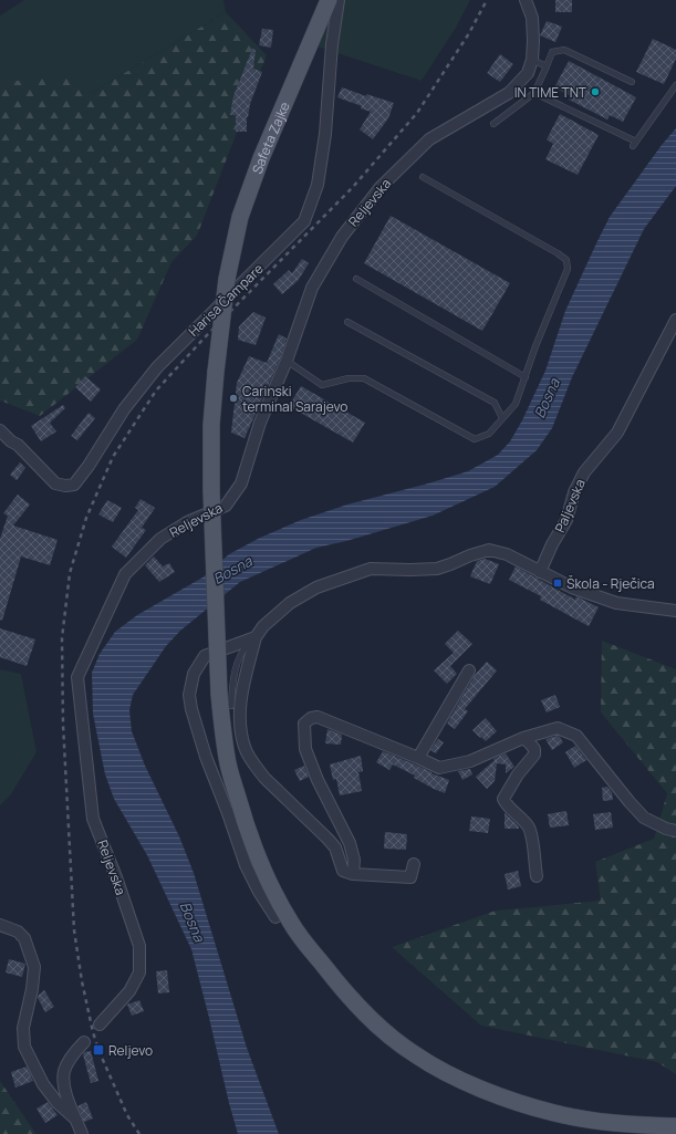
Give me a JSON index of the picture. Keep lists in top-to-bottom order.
{
  "streets": {
    "main road": ["Safeta Zajke"],
    "street": ["Reljevska", "Harisa Čampare", "Paljevska"]
  },
  "water": ["Bosna"],
  "places": {
    "other": ["IN TIME TNT", "Carinski terminal Sarajevo"],
    "transit": ["Škola - Rječica", "Reljevo"]
  }
}
